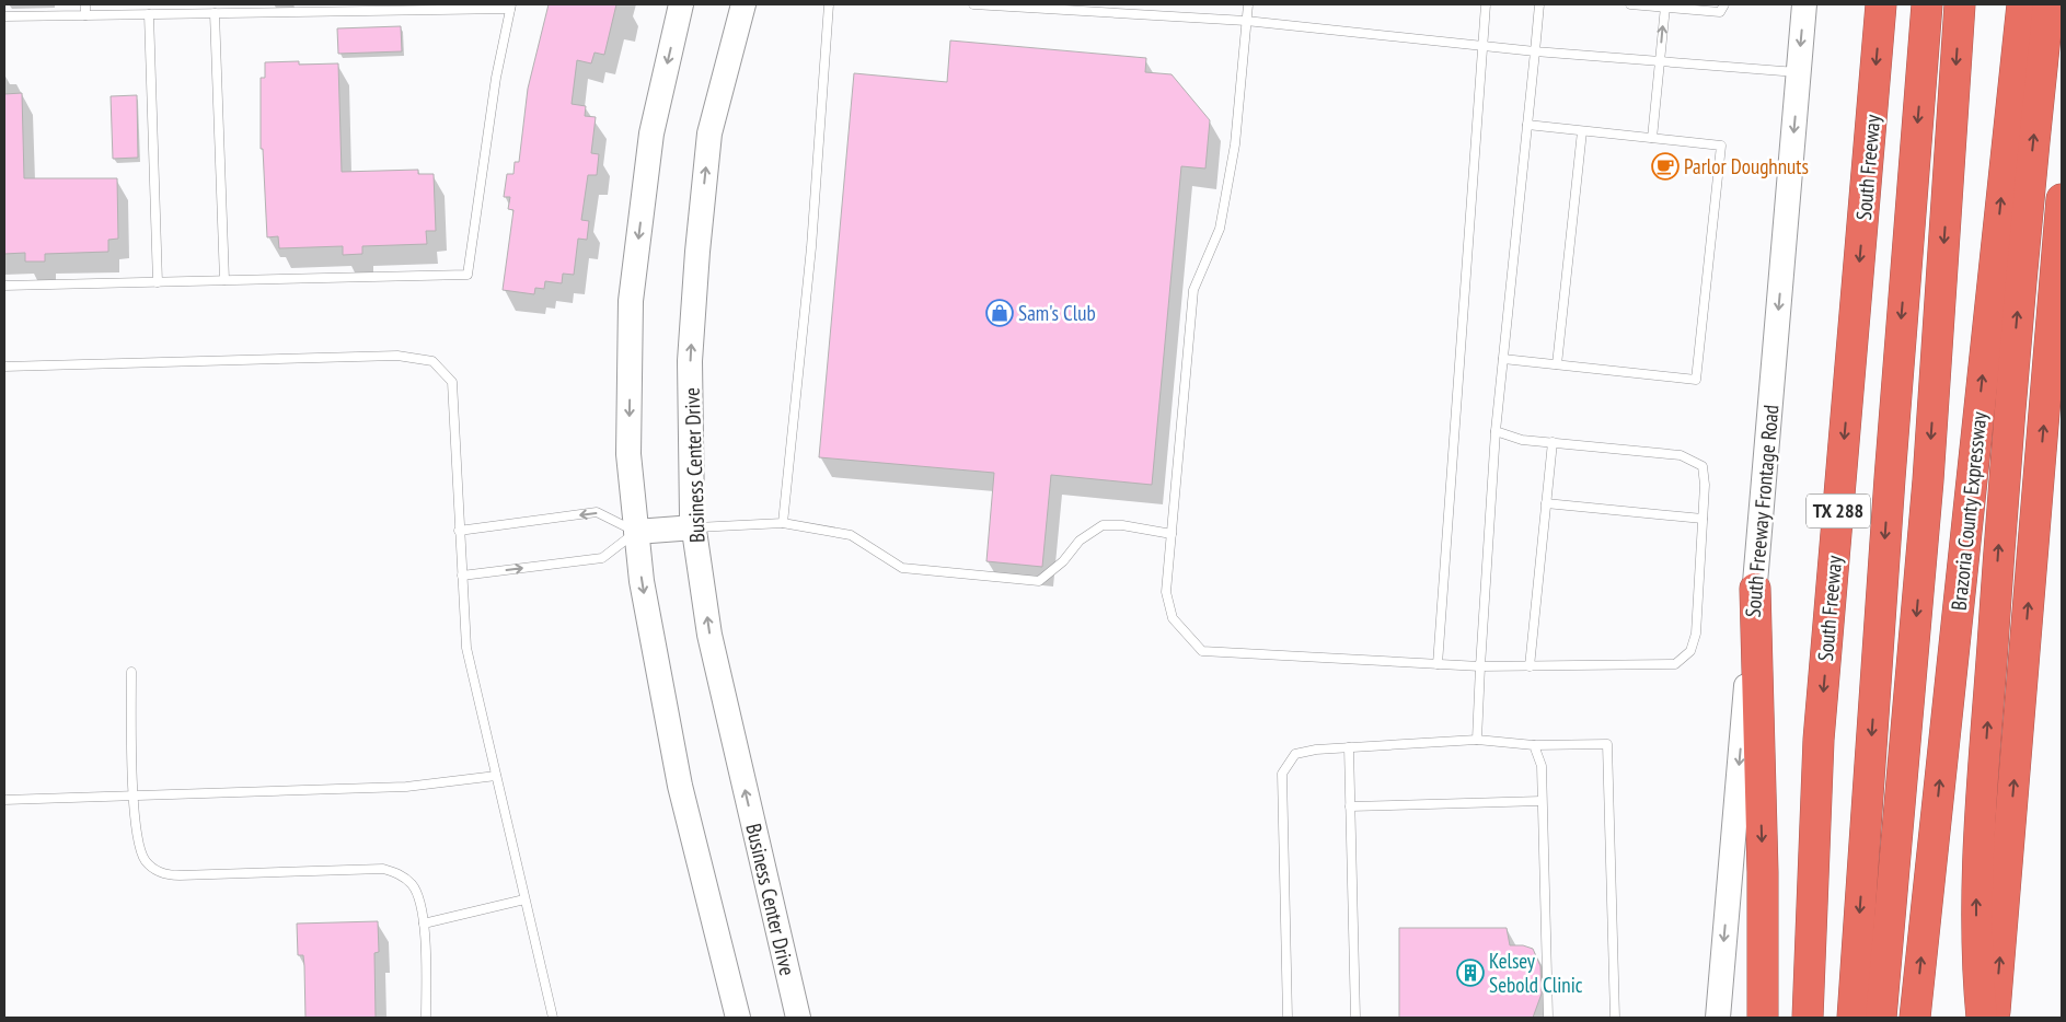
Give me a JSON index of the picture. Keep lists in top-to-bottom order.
{
  "streets": {
    "highway": ["South Freeway", "TX 288", "Brazoria County Expressway"],
    "street": ["Business Center Drive", "South Freeway Frontage Road"]
  },
  "one_way": ["South Freeway Frontage Road"],
  "places": {
    "cafe": ["Parlor Doughnuts"],
    "shop": ["Sam's Club"],
    "building": ["Kelsey Sebold Clinic"]
  }
}
